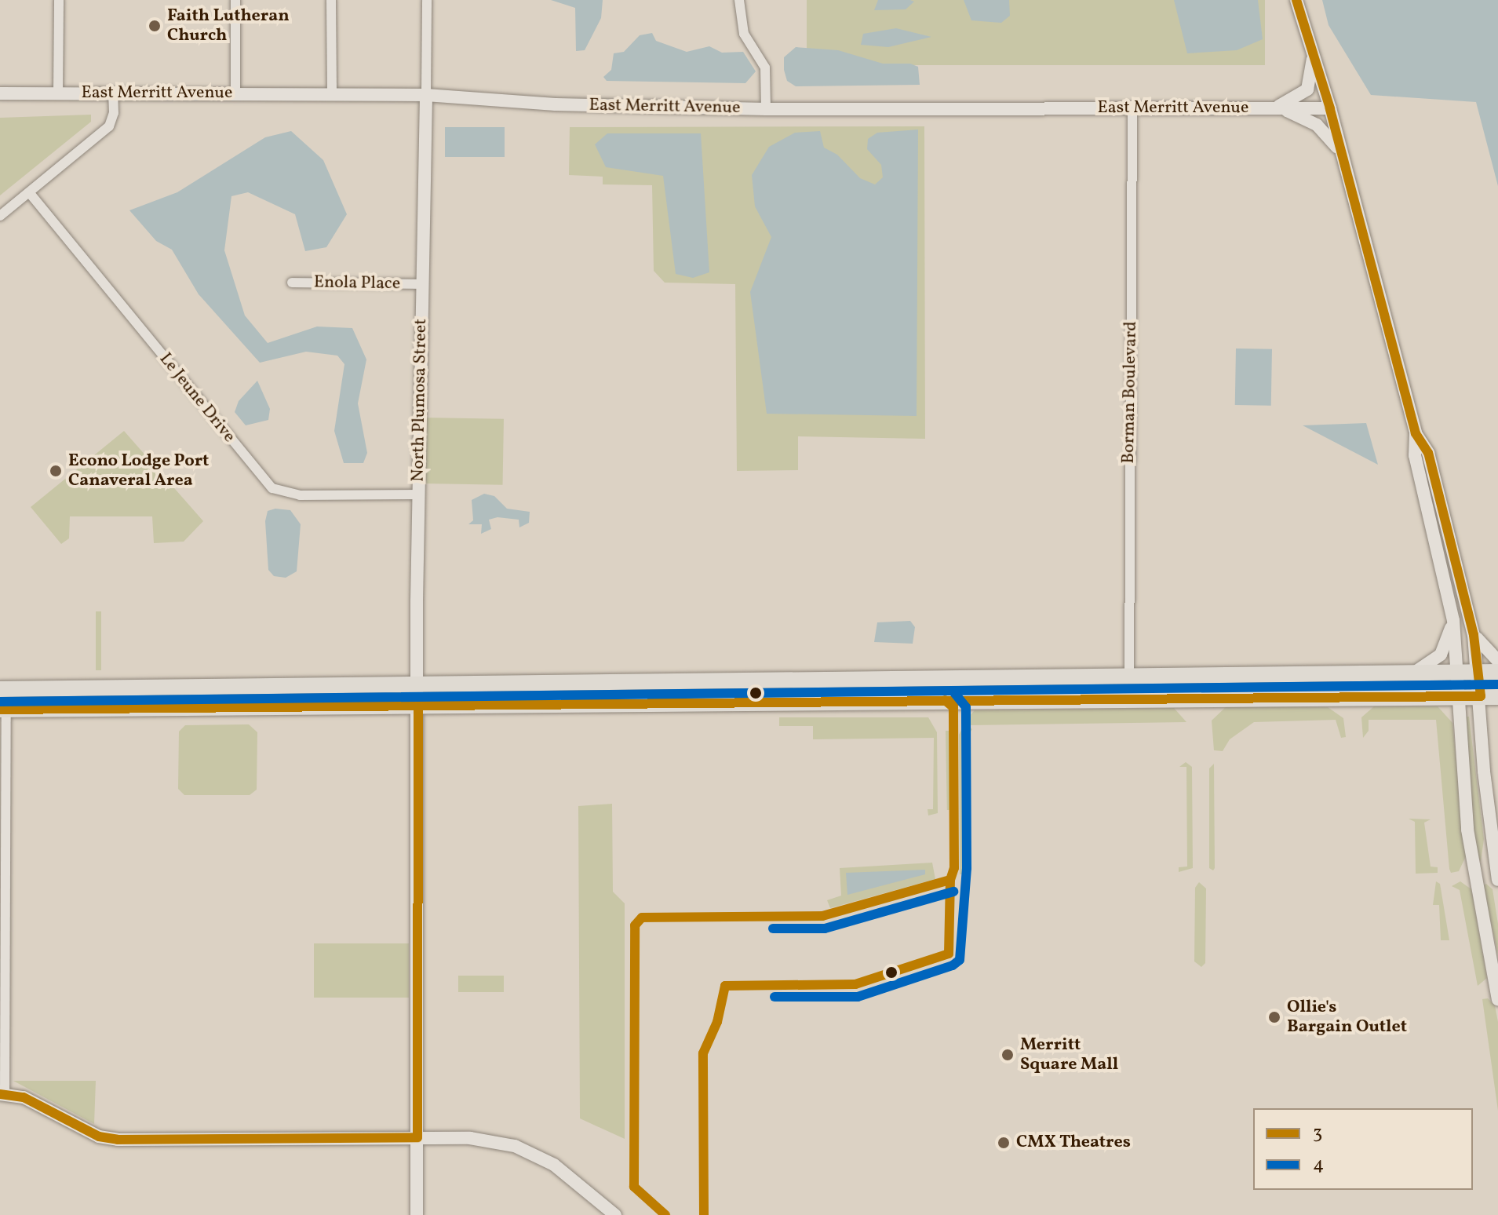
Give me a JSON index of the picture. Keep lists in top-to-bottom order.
{
  "streets": {
    "street": [
      "East Merritt Avenue",
      "Enola Place",
      "Borman Boulevard",
      "Le Jeune Drive",
      "North Plumosa Street"
    ]
  },
  "crossings": [
    ["East Merritt Avenue", "Borman Boulevard"],
    ["East Merritt Avenue", "North Plumosa Street"],
    ["Enola Place", "North Plumosa Street"],
    ["Le Jeune Drive", "North Plumosa Street"]
  ],
  "places": [
    "Faith Lutheran Church",
    "Econo Lodge Port Canaveral Area",
    "Ollie's Bargain Outlet",
    "Merritt Square Mall",
    "CMX Theatres"
  ],
  "lines": ["transit line 3", "transit line 4"],
  "legend": ["3", "4"]
}
